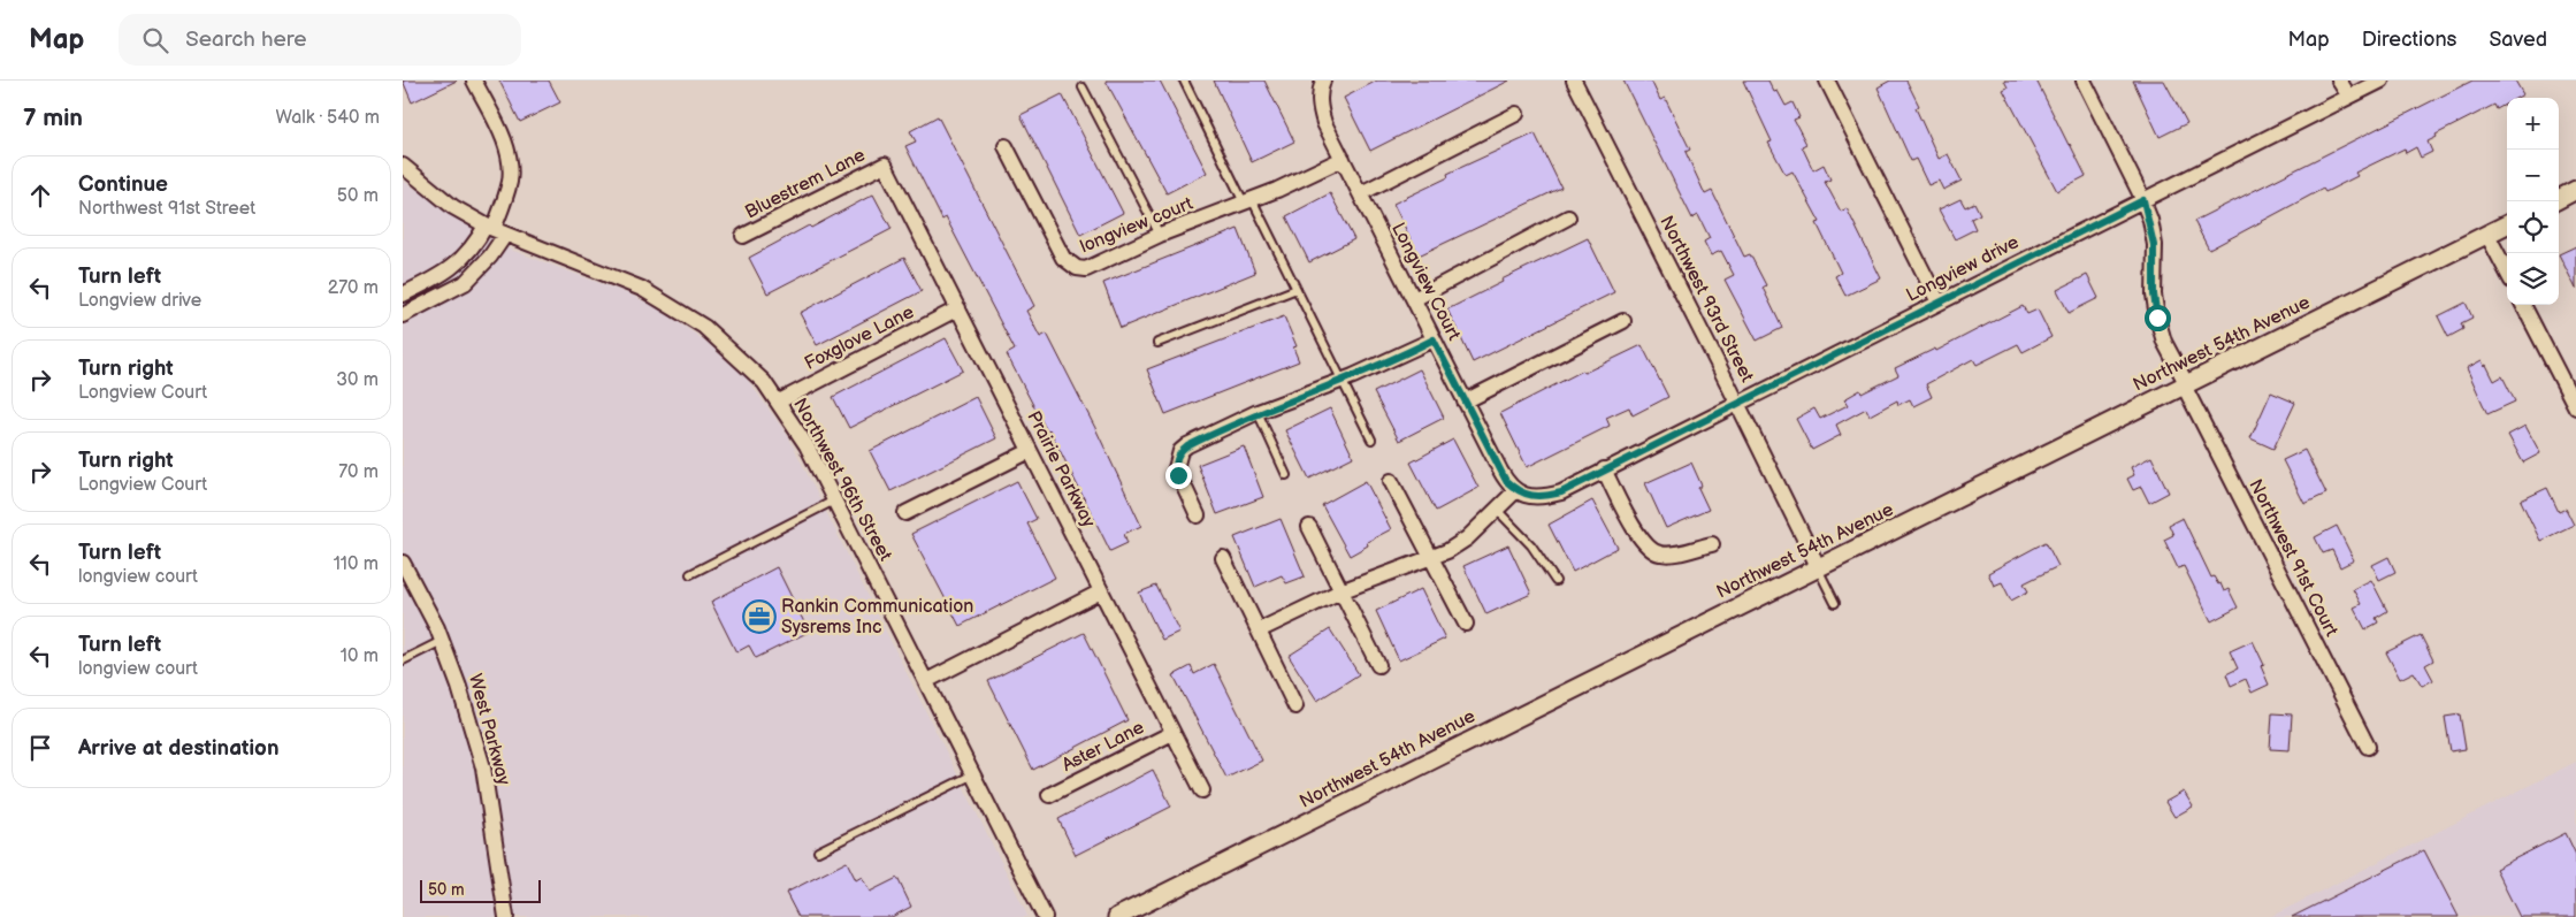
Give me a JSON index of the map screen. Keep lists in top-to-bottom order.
{
  "streets": {
    "street": [
      "Bluestrem Lane",
      "longview court",
      "Longview drive",
      "Longview Court",
      "Northwest 93rd Street",
      "Foxglove Lane",
      "Northwest 54th Avenue",
      "Prairie Parkway",
      "Northwest 96th Street",
      "Northwest 91st Court",
      "West Parkway",
      "Aster Lane"
    ]
  },
  "crossings": [
    ["Bluestrem Lane", "Prairie Parkway"],
    ["longview court", "Longview Court"],
    ["Longview drive", "Longview Court"],
    ["Longview drive", "Northwest 93rd Street"],
    ["Longview drive", "Northwest 91st Court"],
    ["Northwest 93rd Street", "Northwest 54th Avenue"],
    ["Foxglove Lane", "Prairie Parkway"],
    ["Foxglove Lane", "Northwest 96th Street"],
    ["Northwest 54th Avenue", "Northwest 91st Court"],
    ["Prairie Parkway", "Aster Lane"]
  ],
  "places": {
    "office": ["Rankin Communication Sysrems Inc"]
  },
  "scale_bar": "50 m",
  "page": {
    "header": "Map",
    "search": "Search here",
    "nav": ["Map", "Directions", "Saved"],
    "heading": ["7 min", "Walk · 540 m"],
    "map_buttons": ["+", "−"],
    "list": [
      ["Continue", "Northwest 91st Street", "50 m"],
      ["Turn left", "Longview drive", "270 m"],
      ["Turn right", "Longview Court", "30 m"],
      ["Turn right", "Longview Court", "70 m"],
      ["Turn left", "longview court", "110 m"],
      ["Turn left", "longview court", "10 m"],
      "Arrive at destination"
    ],
    "scale": "50 m"
  }
}
